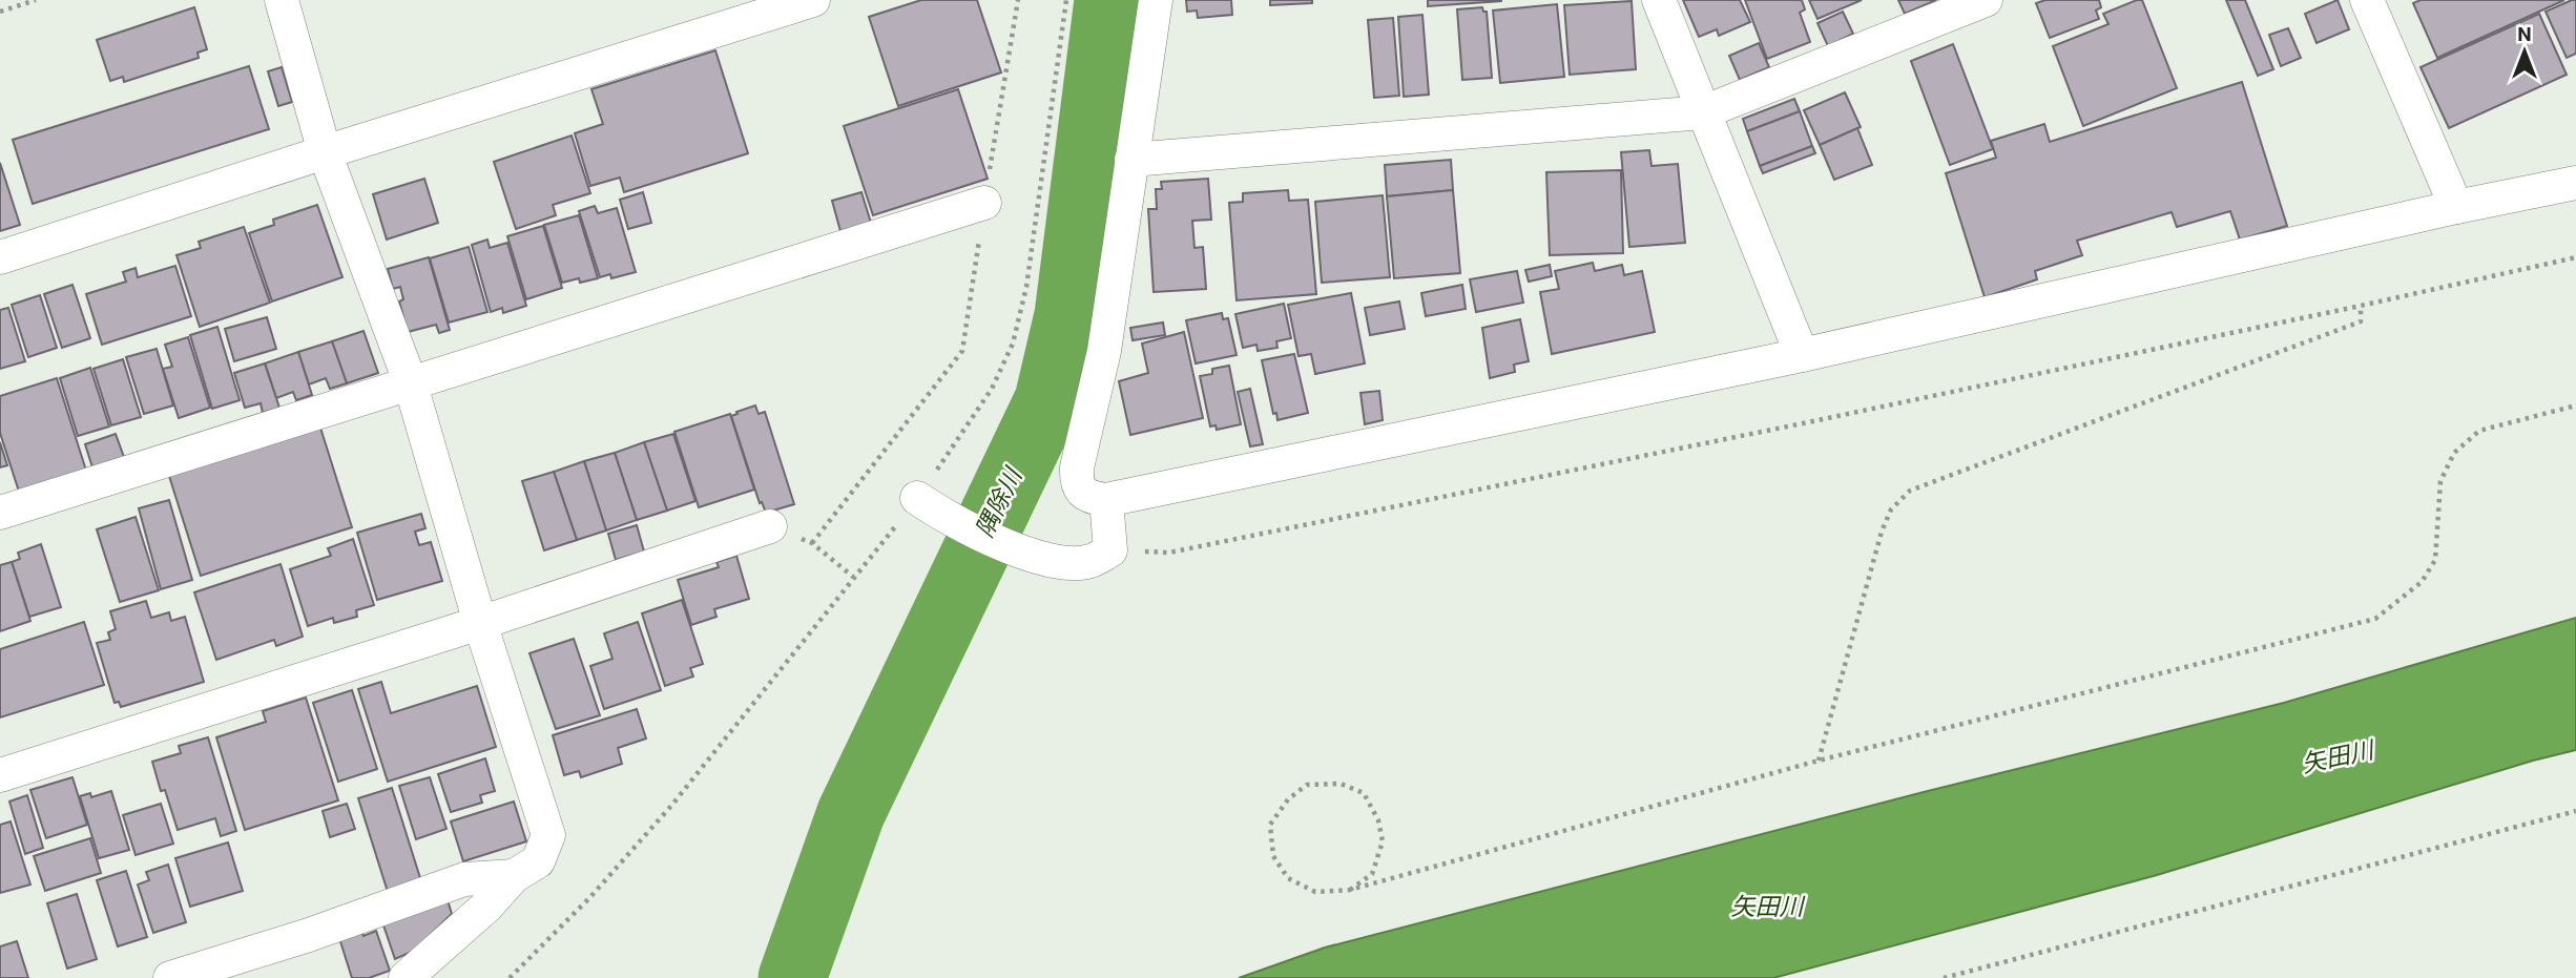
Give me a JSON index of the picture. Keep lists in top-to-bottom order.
{
  "water": ["隅除川", "矢田川"],
  "north": "top"
}
